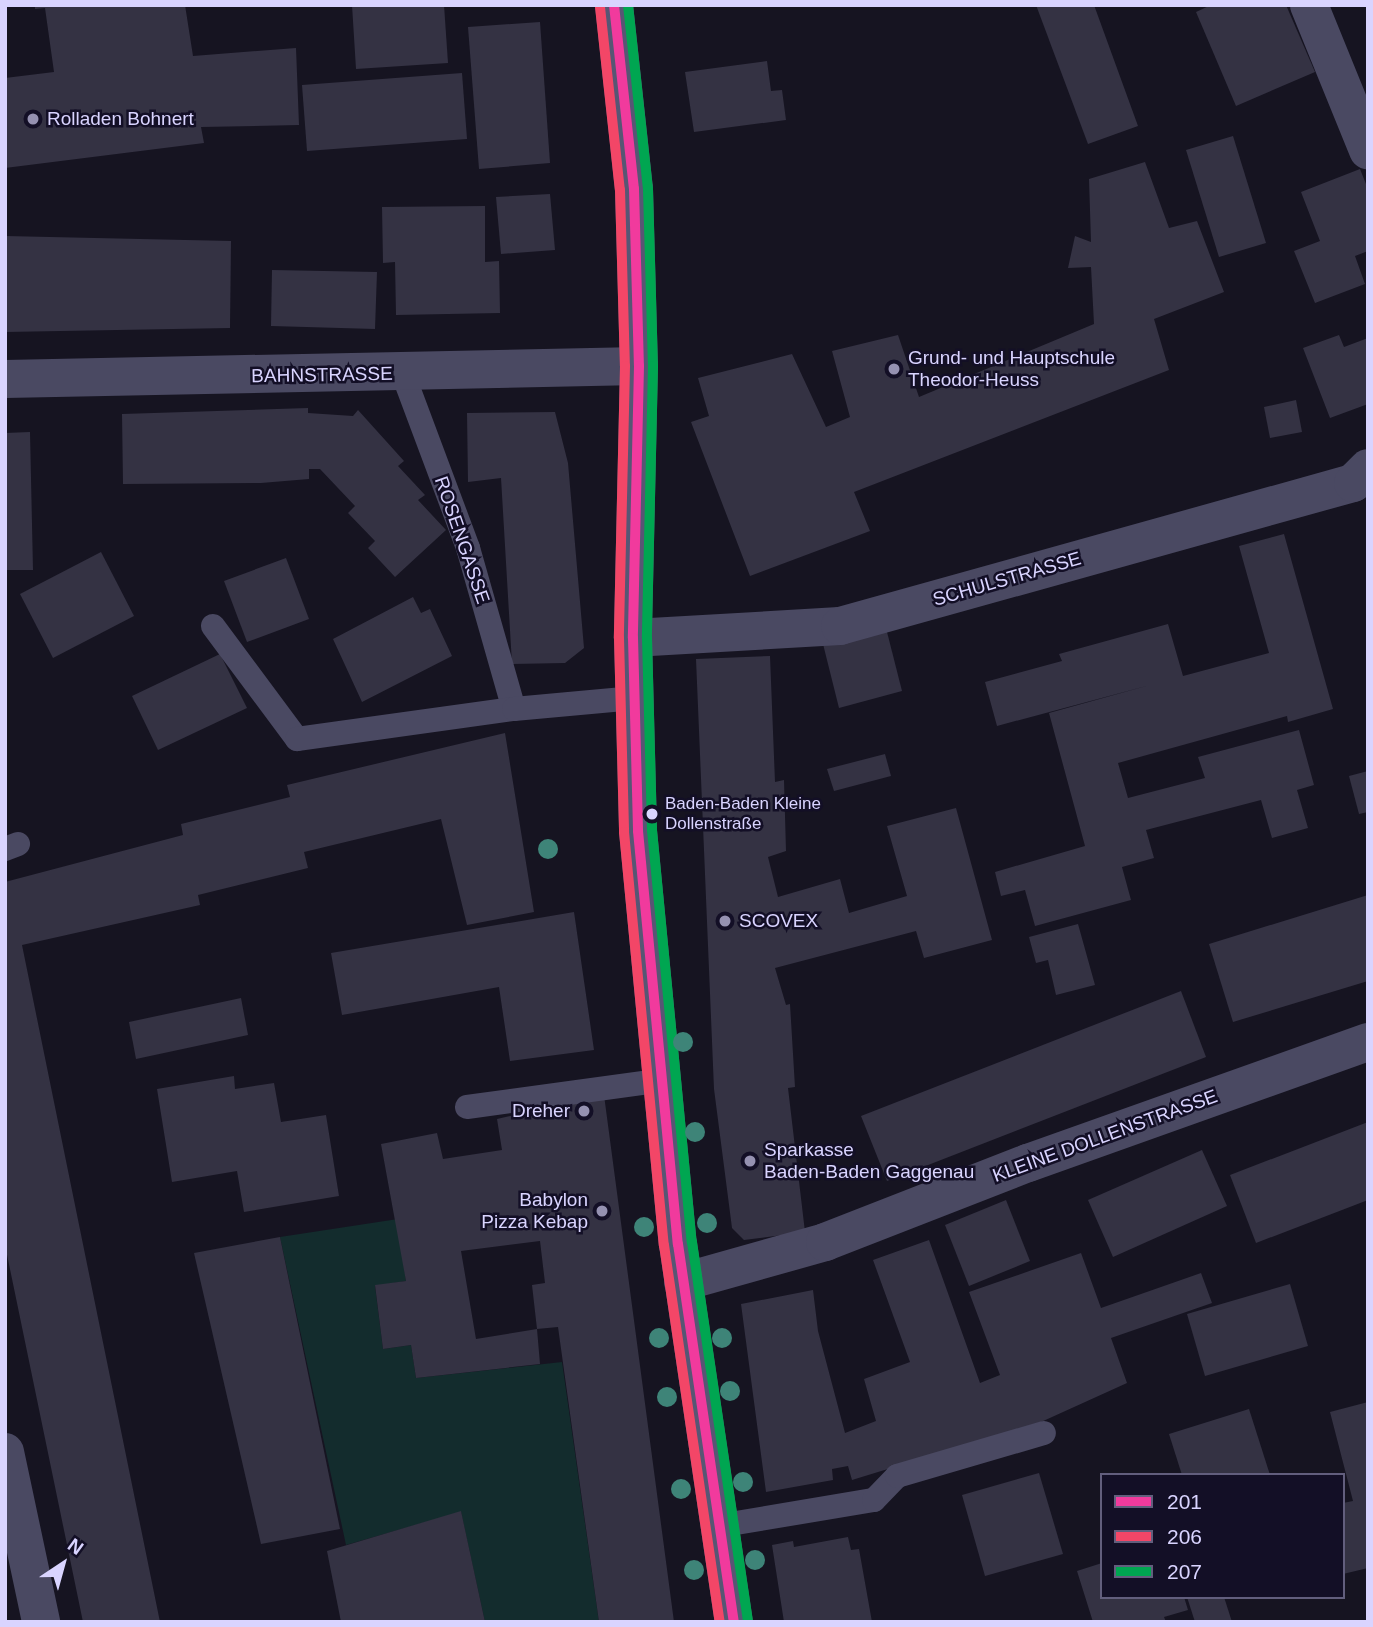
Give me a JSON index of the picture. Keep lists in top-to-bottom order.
{
  "streets": {
    "street": ["BAHNSTRASSE", "SCHULSTRASSE", "KLEINE DOLLENSTRASSE"],
    "lane": ["ROSENGASSE"]
  },
  "crossings": [
    ["BAHNSTRASSE", "ROSENGASSE"]
  ],
  "places": [
    "Rolladen Bohnert",
    "Grund- und Hauptschule Theodor-Heuss",
    "Baden-Baden Kleine Dollenstraße",
    "SCOVEX",
    "Dreher",
    "Sparkasse Baden-Baden Gaggenau",
    "Babylon Pizza Kebap"
  ],
  "lines": ["transit line 201", "transit line 207", "transit line 206"],
  "legend": ["201", "206", "207"],
  "north": "top right"
}
